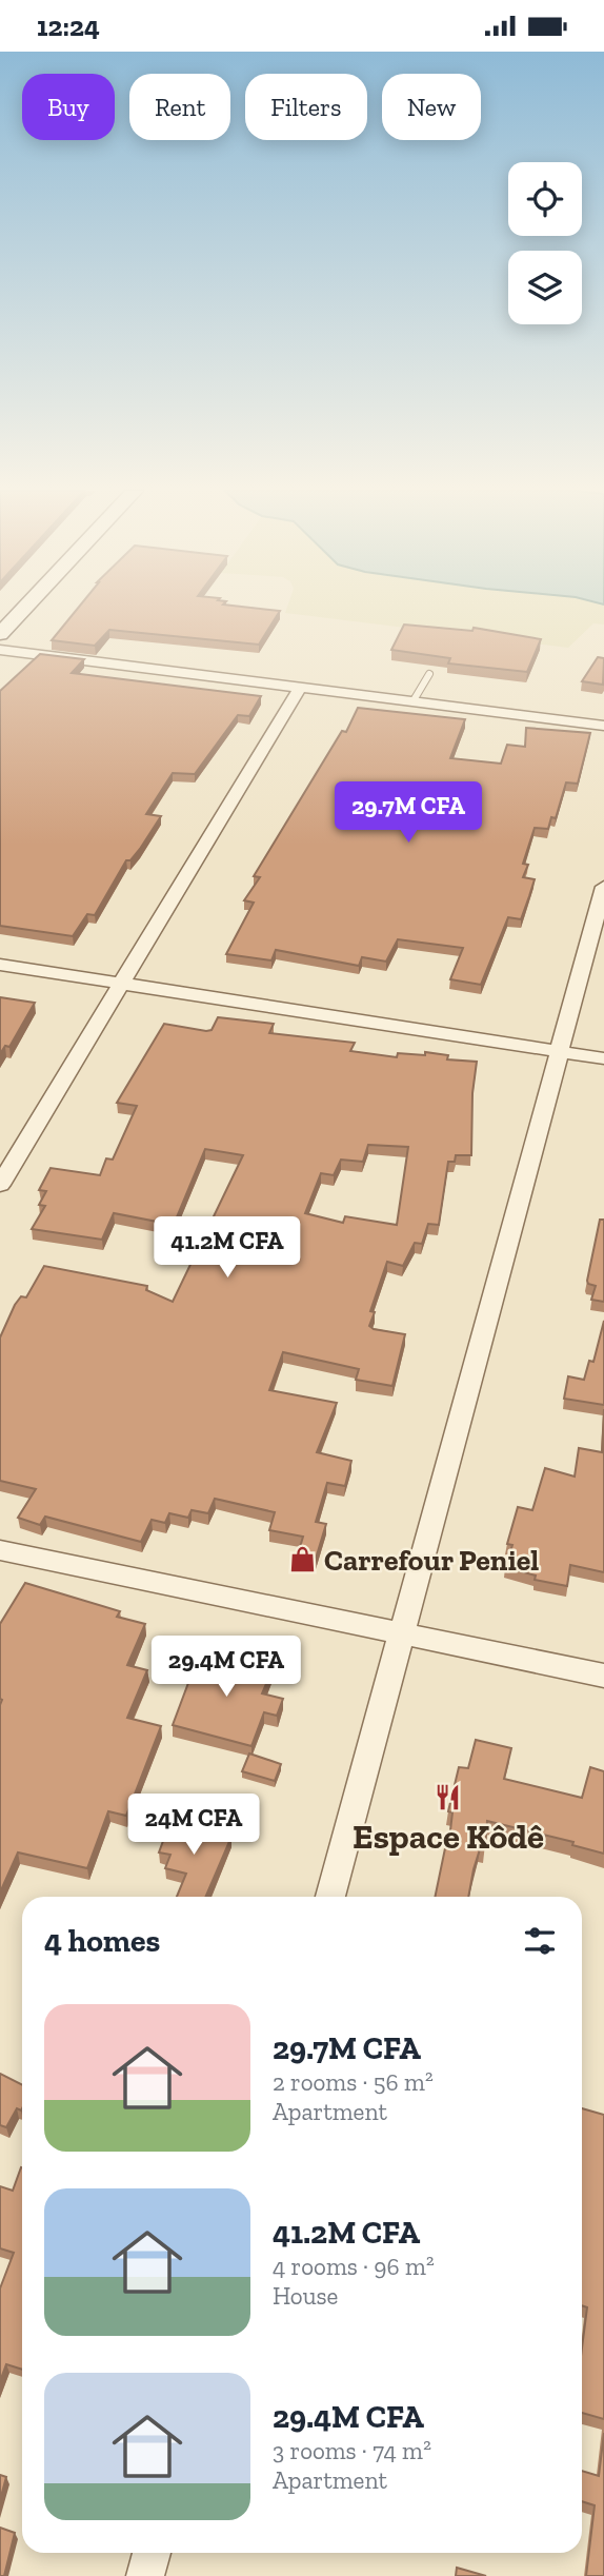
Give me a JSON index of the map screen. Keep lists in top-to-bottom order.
{
  "places": {
    "shop": ["Carrefour Peniel"],
    "restaurant": ["Espace Kôdê"]
  },
  "page": {
    "status": "12:24",
    "chip": [
      "Buy",
      "Rent",
      "Filters",
      "New"
    ],
    "price": [
      "29.7M CFA",
      "41.2M CFA",
      "29.4M CFA",
      "24M CFA"
    ],
    "heading": "4 homes",
    "list": [
      {
        "name": "29.7M CFA",
        "note": "2 rooms · 56 m² · Apartment"
      },
      {
        "name": "41.2M CFA",
        "note": "4 rooms · 96 m² · House"
      },
      {
        "name": "29.4M CFA",
        "note": "3 rooms · 74 m² · Apartment"
      }
    ]
  }
}
